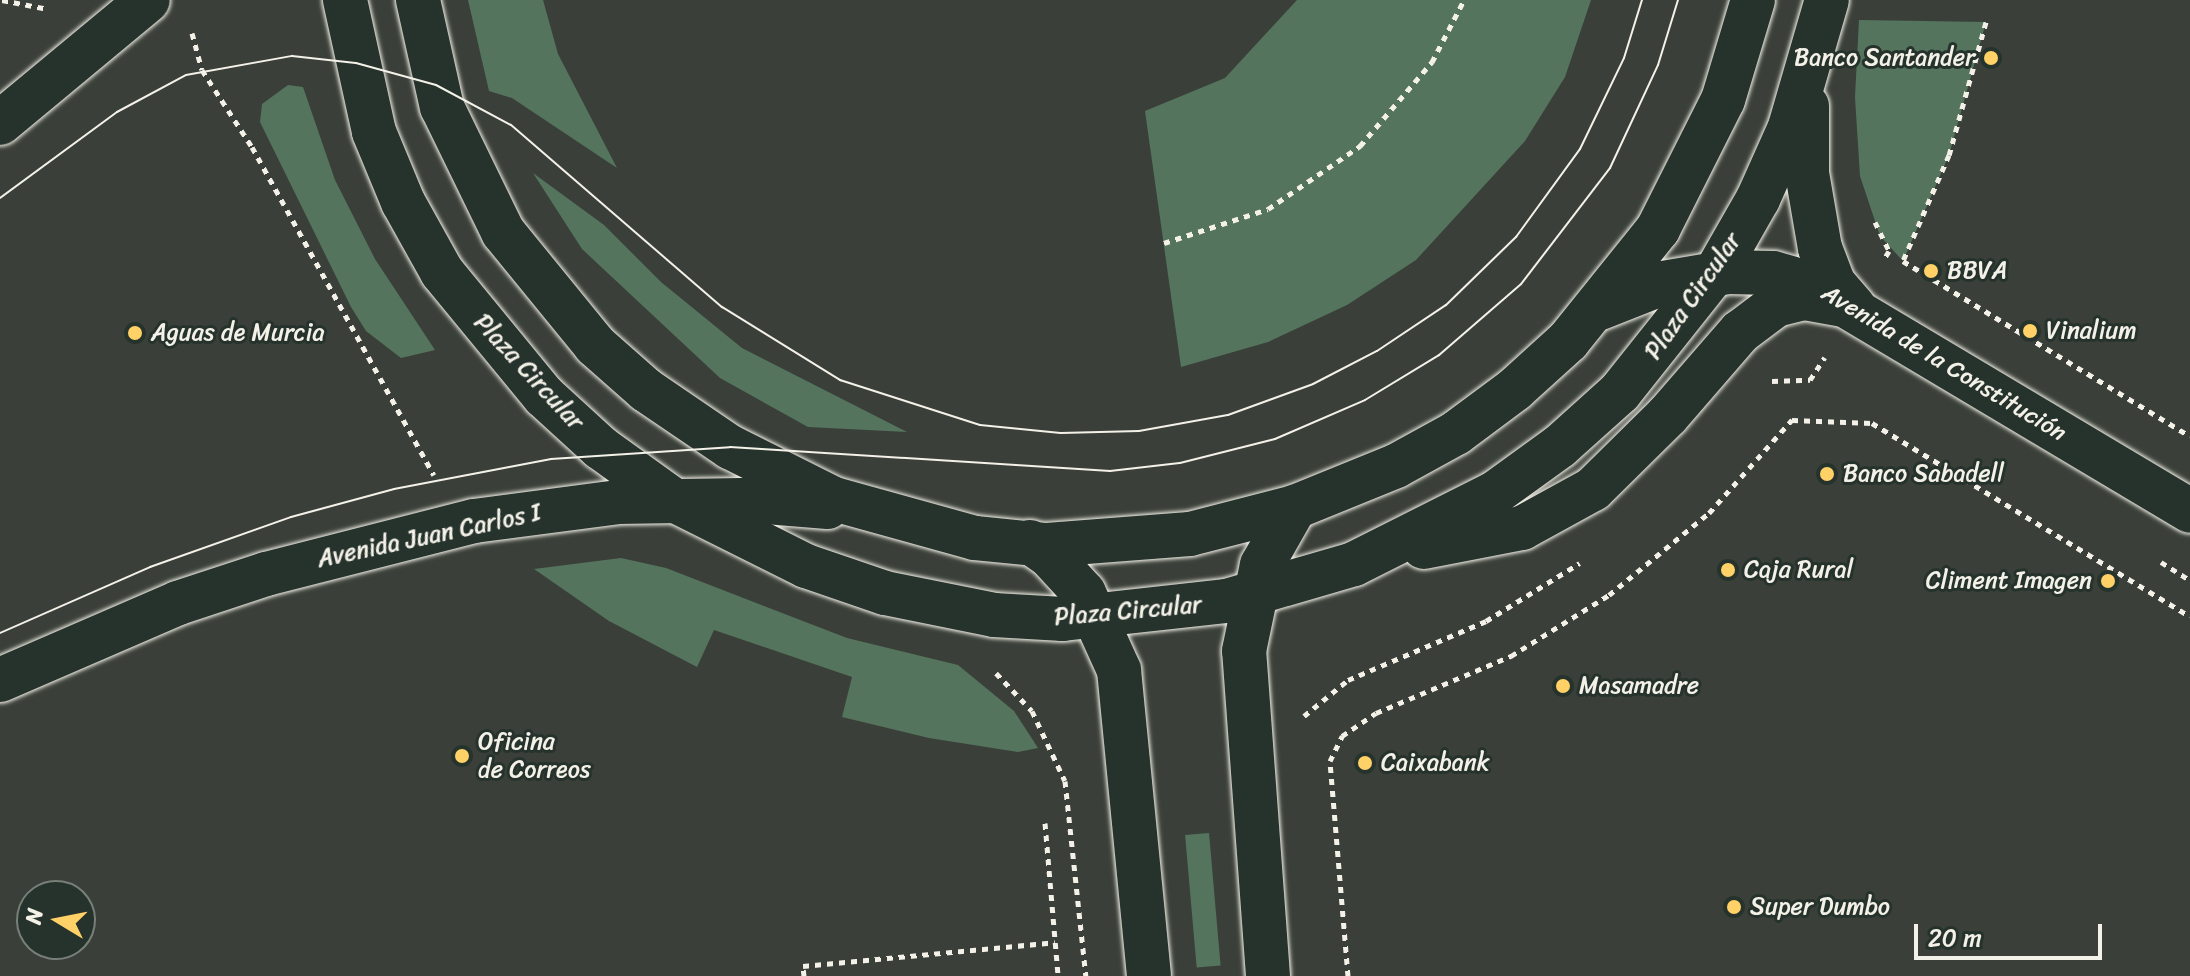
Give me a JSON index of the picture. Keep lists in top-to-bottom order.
{
  "streets": {
    "main road": ["Plaza Circular", "Avenida de la Constitución", "Avenida Juan Carlos I"]
  },
  "crossings": [
    ["Plaza Circular", "Avenida de la Constitución"],
    ["Plaza Circular", "Avenida Juan Carlos I"]
  ],
  "places": [
    "Banco Santander",
    "BBVA",
    "Vinalium",
    "Aguas de Murcia",
    "Banco Sabadell",
    "Caja Rural",
    "Climent Imagen",
    "Masamadre",
    "Oficina de Correos",
    "Caixabank",
    "Super Dumbo"
  ],
  "scale_bar": "20 m",
  "north": "left"
}
